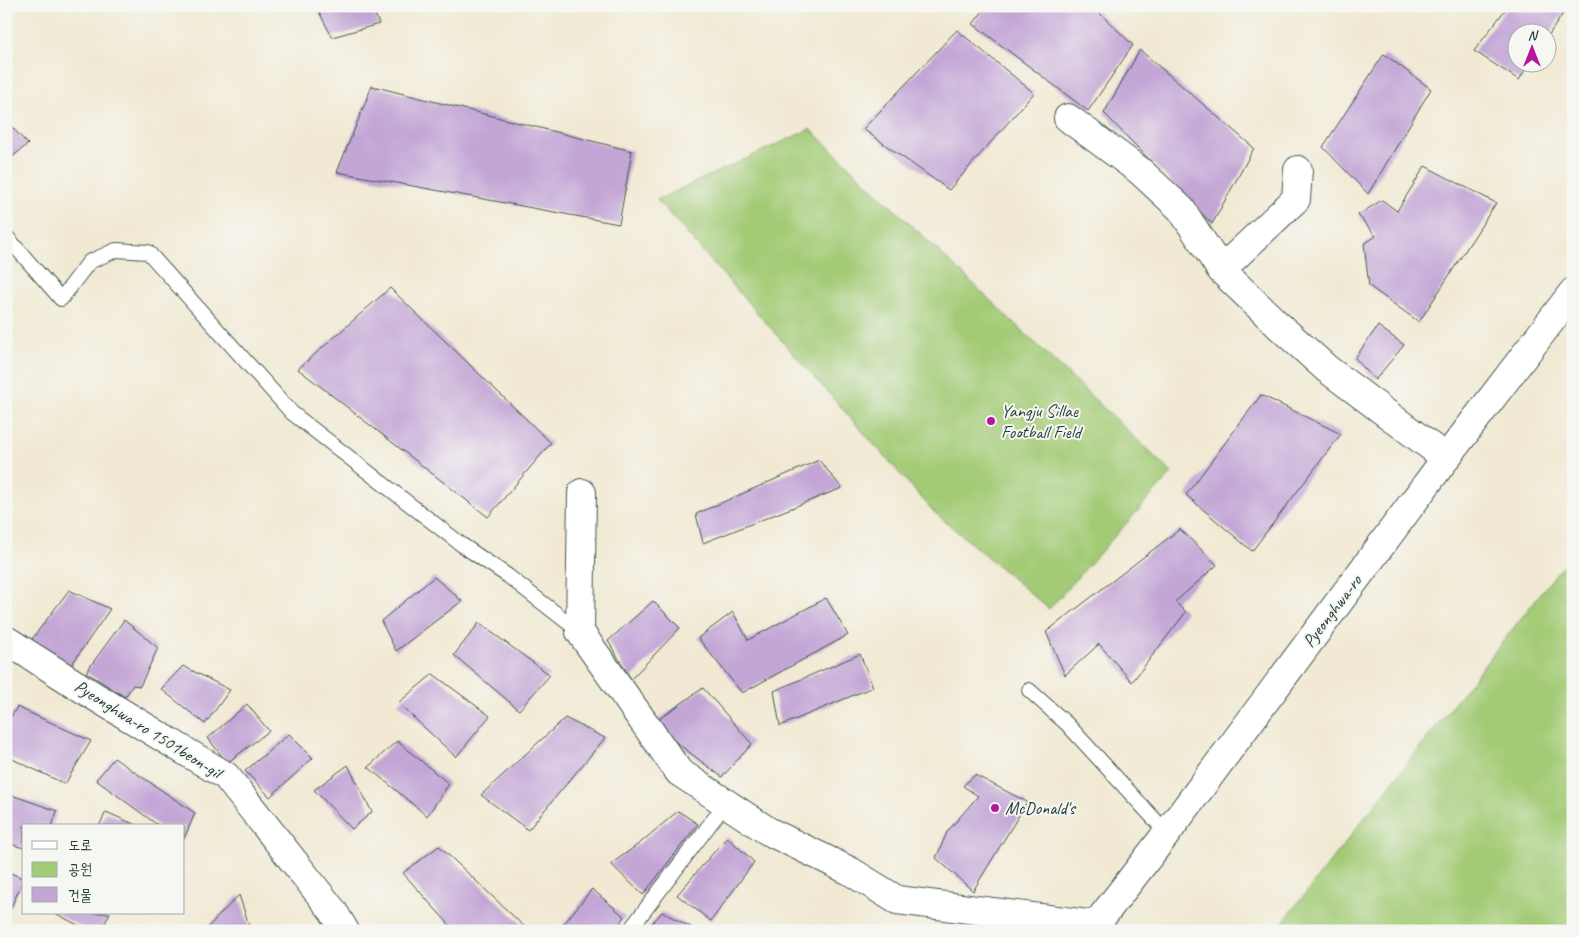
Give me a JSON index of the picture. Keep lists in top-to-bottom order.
{
  "streets": {
    "street": ["Pyeonghwa-ro", "Pyeonghwa-ro 1501beon-gil"]
  },
  "places": ["Yangju Sillae Football Field", "McDonald's"],
  "legend": ["도로", "공원", "건물"],
  "north": "top"
}
